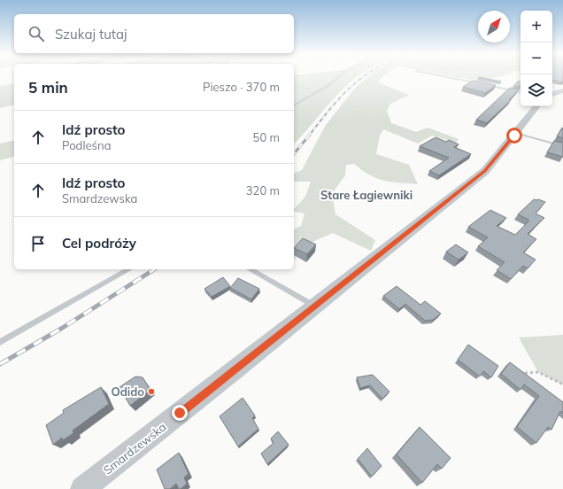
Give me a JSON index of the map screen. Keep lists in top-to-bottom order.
{
  "streets": {
    "street": ["Smardzewska"]
  },
  "districts": ["Stare Łagiewniki"],
  "places": ["Odido"],
  "north": "top right",
  "page": {
    "map_buttons": ["+", "−"],
    "search": "Szukaj tutaj",
    "heading": ["5 min", "Pieszo · 370 m"],
    "list": [
      ["Idź prosto", "Podleśna", "50 m"],
      ["Idź prosto", "Smardzewska", "320 m"],
      "Cel podróży"
    ]
  }
}
